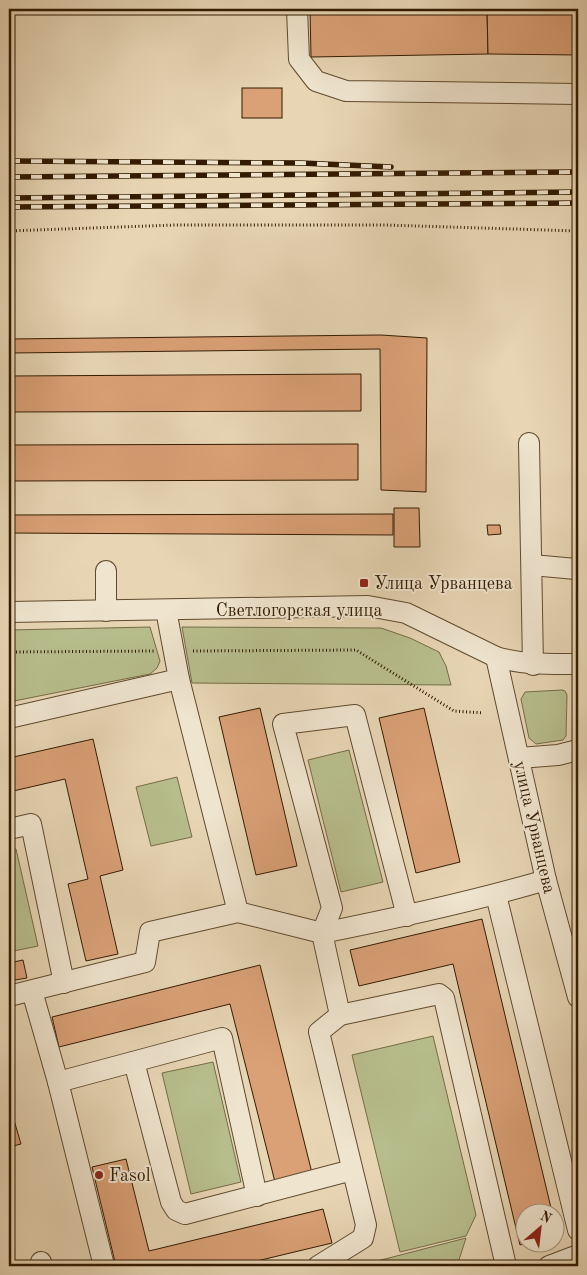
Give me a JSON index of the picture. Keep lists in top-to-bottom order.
{
  "streets": {
    "street": ["Светлогорская улица", "улица Урванцева"]
  },
  "crossings": [
    ["Светлогорская улица", "улица Урванцева"]
  ],
  "places": {
    "transit": ["Улица Урванцева"],
    "other": ["Fasol"]
  },
  "north": "top right"
}
